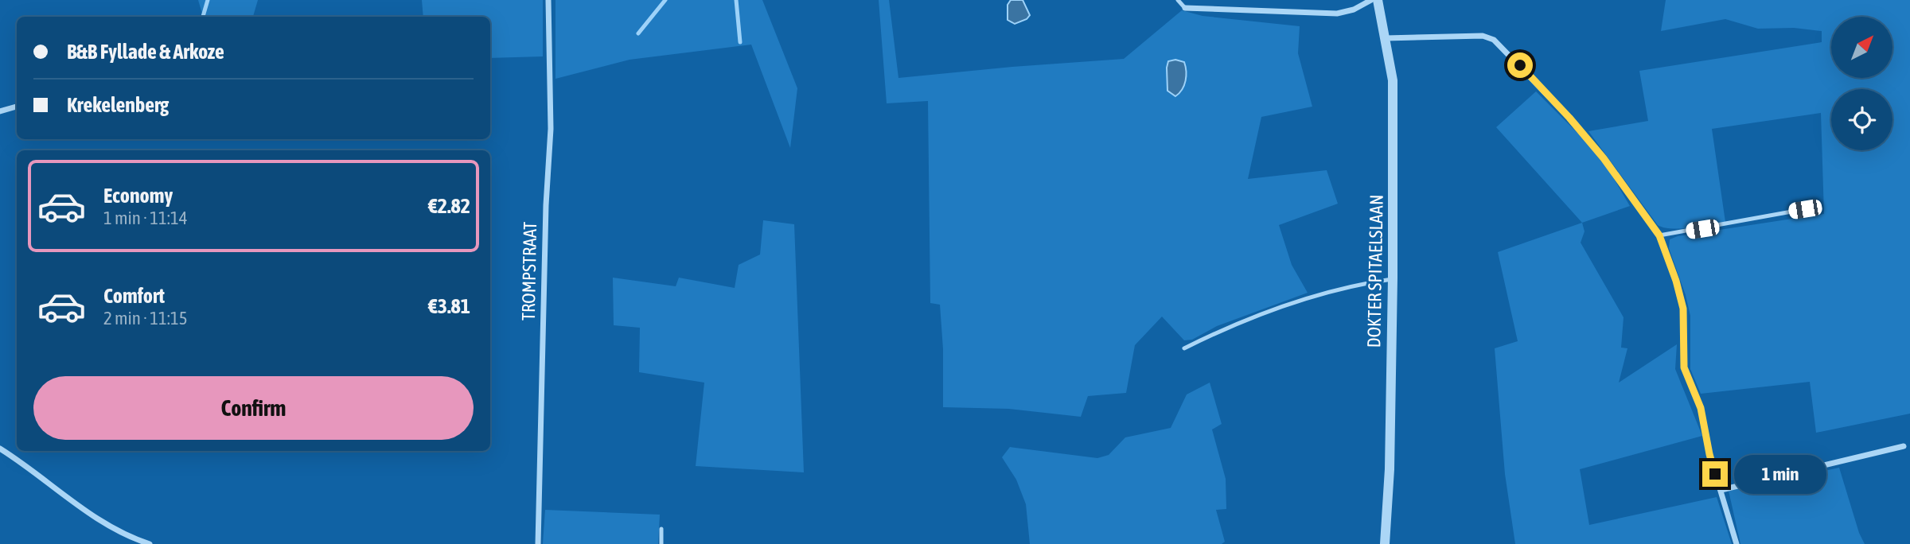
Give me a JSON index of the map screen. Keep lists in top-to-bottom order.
{
  "streets": {
    "street": ["TROMPSTRAAT", "DOKTER SPITAELSLAAN"]
  },
  "north": "top right",
  "page": {
    "banner": ["B&B Fyllade & Arkoze", "Krekelenberg"],
    "list": [
      {
        "name": "Economy",
        "note": "1 min · 11:14",
        "value": "€2.82"
      },
      {
        "name": "Comfort",
        "note": "2 min · 11:15",
        "value": "€3.81"
      }
    ],
    "buttons": "Confirm",
    "bubble": "1 min"
  }
}
